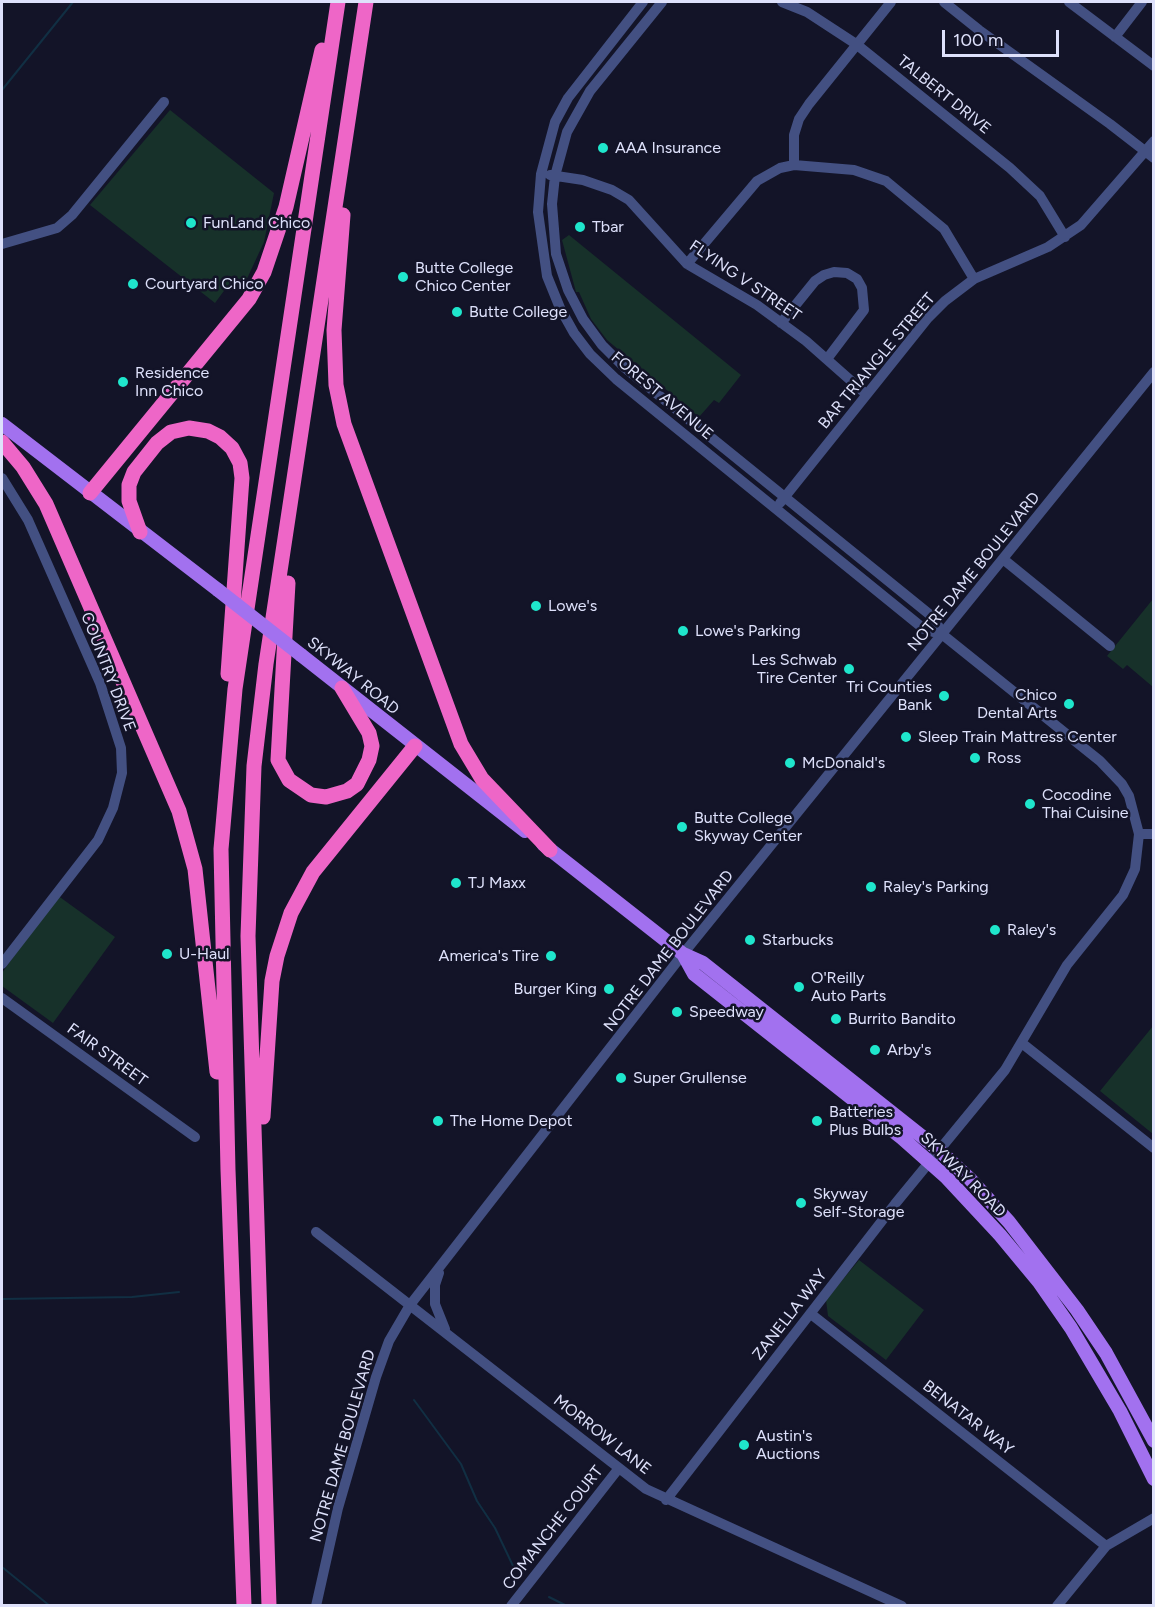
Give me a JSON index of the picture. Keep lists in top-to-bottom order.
{
  "streets": {
    "main road": ["SKYWAY ROAD"],
    "street": [
      "TALBERT DRIVE",
      "FLYING V STREET",
      "BAR TRIANGLE STREET",
      "FOREST AVENUE",
      "NOTRE DAME BOULEVARD",
      "COUNTRY DRIVE",
      "FAIR STREET",
      "ZANELLA WAY",
      "BENATAR WAY",
      "MORROW LANE",
      "COMANCHE COURT"
    ]
  },
  "crossings": [
    ["TALBERT DRIVE", "BAR TRIANGLE STREET"],
    ["FLYING V STREET", "BAR TRIANGLE STREET"],
    ["FLYING V STREET", "FOREST AVENUE"],
    ["BAR TRIANGLE STREET", "FOREST AVENUE"],
    ["FOREST AVENUE", "NOTRE DAME BOULEVARD"],
    ["FOREST AVENUE", "SKYWAY ROAD"],
    ["FOREST AVENUE", "ZANELLA WAY"],
    ["NOTRE DAME BOULEVARD", "SKYWAY ROAD"],
    ["NOTRE DAME BOULEVARD", "MORROW LANE"],
    ["SKYWAY ROAD", "ZANELLA WAY"],
    ["ZANELLA WAY", "BENATAR WAY"],
    ["ZANELLA WAY", "MORROW LANE"],
    ["MORROW LANE", "COMANCHE COURT"]
  ],
  "places": [
    "AAA Insurance",
    "FunLand Chico",
    "Tbar",
    "Butte College Chico Center",
    "Courtyard Chico",
    "Butte College",
    "Residence Inn Chico",
    "Lowe's",
    "Lowe's Parking",
    "Les Schwab Tire Center",
    "Tri Counties Bank",
    "Chico Dental Arts",
    "Sleep Train Mattress Center",
    "Ross",
    "McDonald's",
    "Cocodine Thai Cuisine",
    "Butte College Skyway Center",
    "TJ Maxx",
    "Raley's Parking",
    "Raley's",
    "Starbucks",
    "U-Haul",
    "America's Tire",
    "O'Reilly Auto Parts",
    "Burger King",
    "Speedway",
    "Burrito Bandito",
    "Arby's",
    "Super Grullense",
    "The Home Depot",
    "Batteries Plus Bulbs",
    "Skyway Self-Storage",
    "Austin's Auctions"
  ],
  "scale_bar": "100 m"
}
